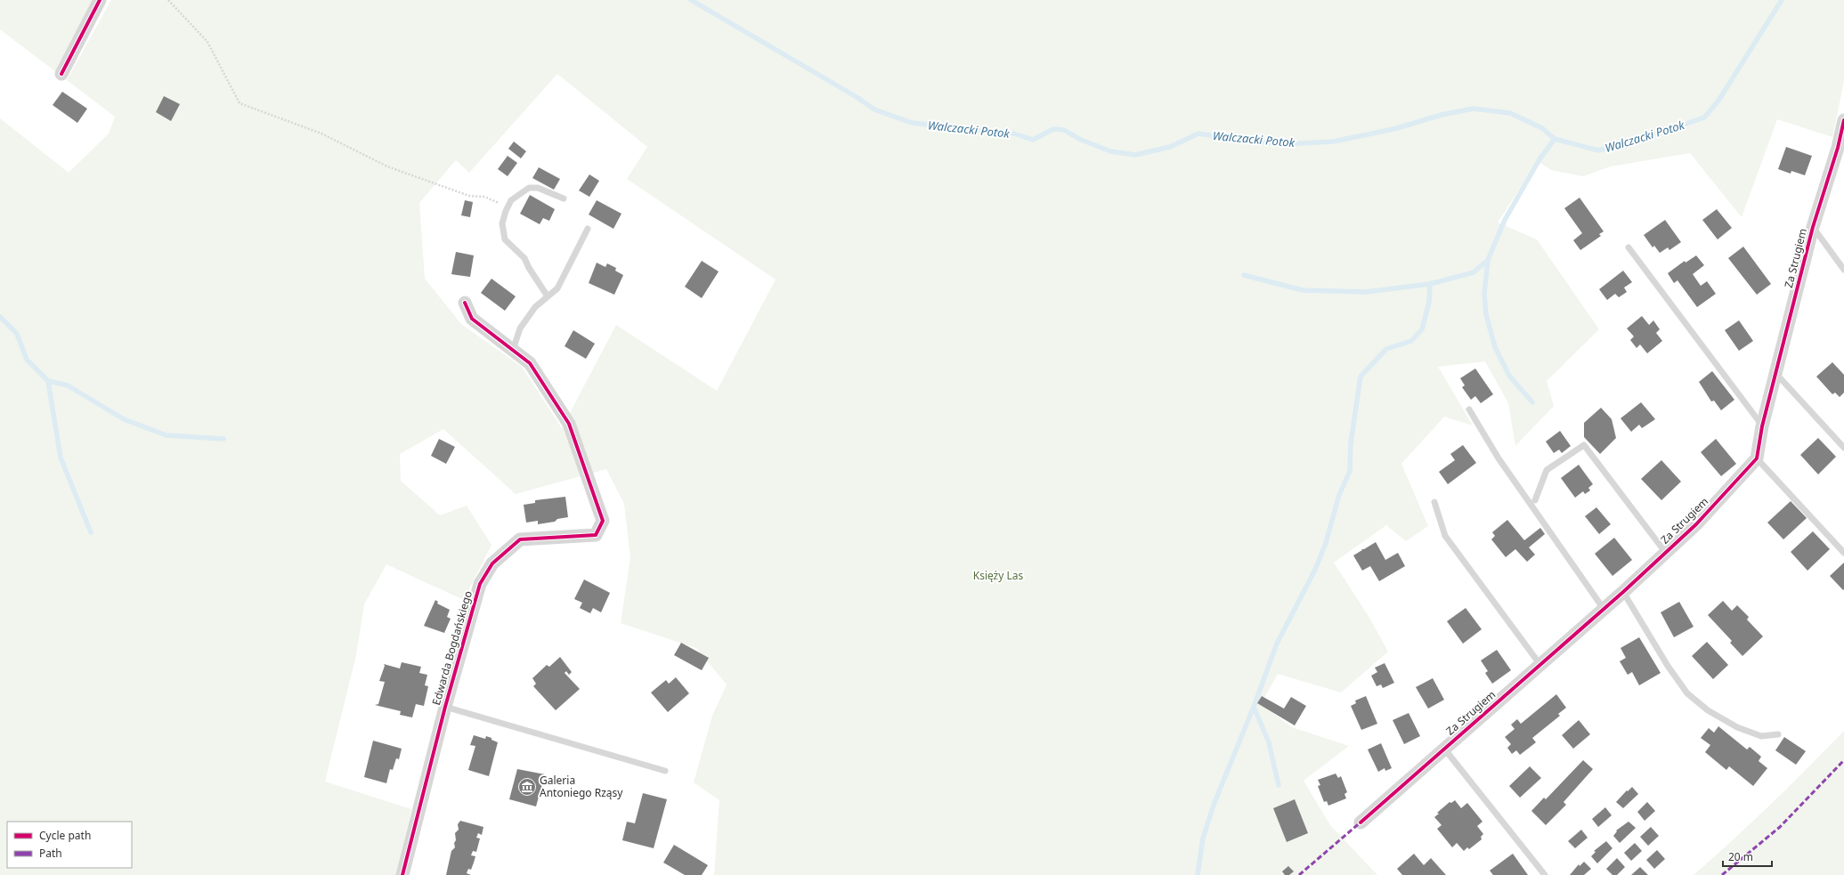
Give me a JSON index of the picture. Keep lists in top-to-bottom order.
{
  "streets": {
    "street": ["Za Strugiem", "Edwarda Bogdańskiego"]
  },
  "water": ["Walczacki Potok"],
  "parks": ["Księży Las"],
  "places": {
    "museum": ["Galeria Antoniego Rząsy"]
  },
  "legend": ["Cycle path", "Path"],
  "scale_bar": "20 m"
}
